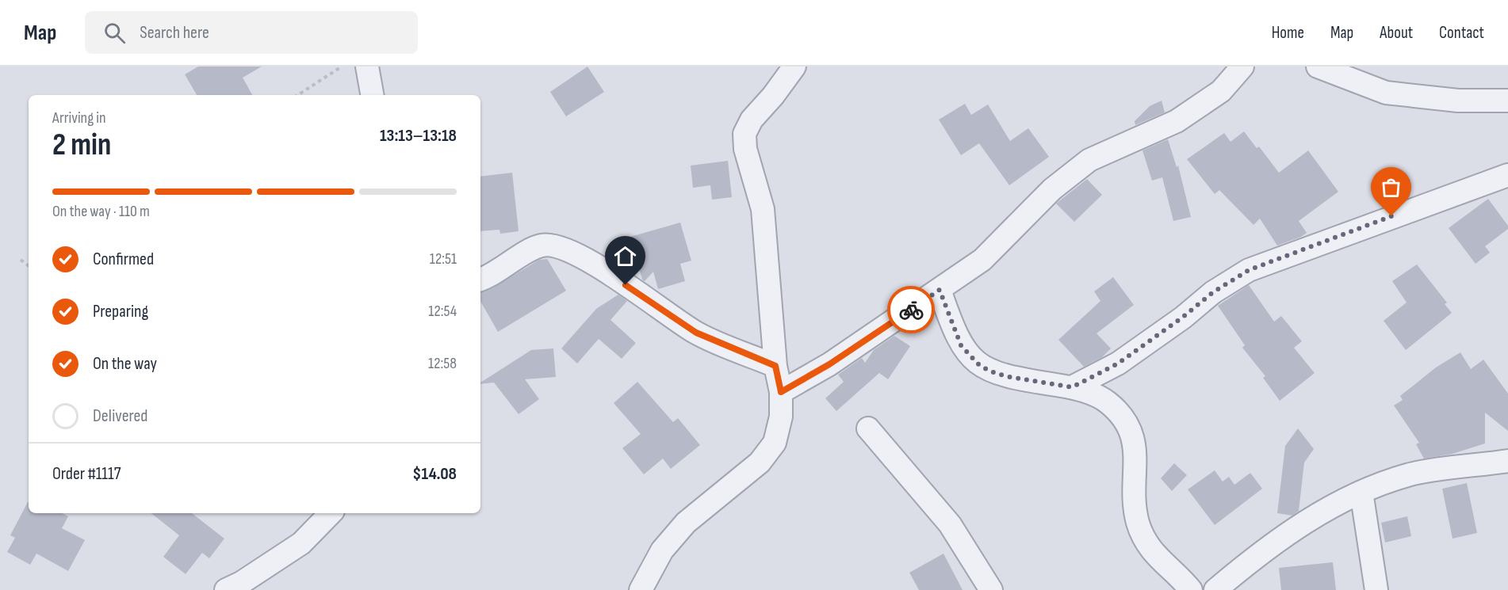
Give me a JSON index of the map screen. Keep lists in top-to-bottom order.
{
  "page": {
    "header": "Map",
    "search": "Search here",
    "nav": [
      "Home",
      "Map",
      "About",
      "Contact"
    ],
    "heading": ["2 min", "Arriving in", "13:13–13:18"],
    "panel": ["Order #1117", "$14.08"],
    "bar": "On the way · 110 m",
    "list": [
      ["Confirmed", "12:51"],
      ["Preparing", "12:54"],
      ["On the way", "12:58"],
      "Delivered"
    ]
  }
}
